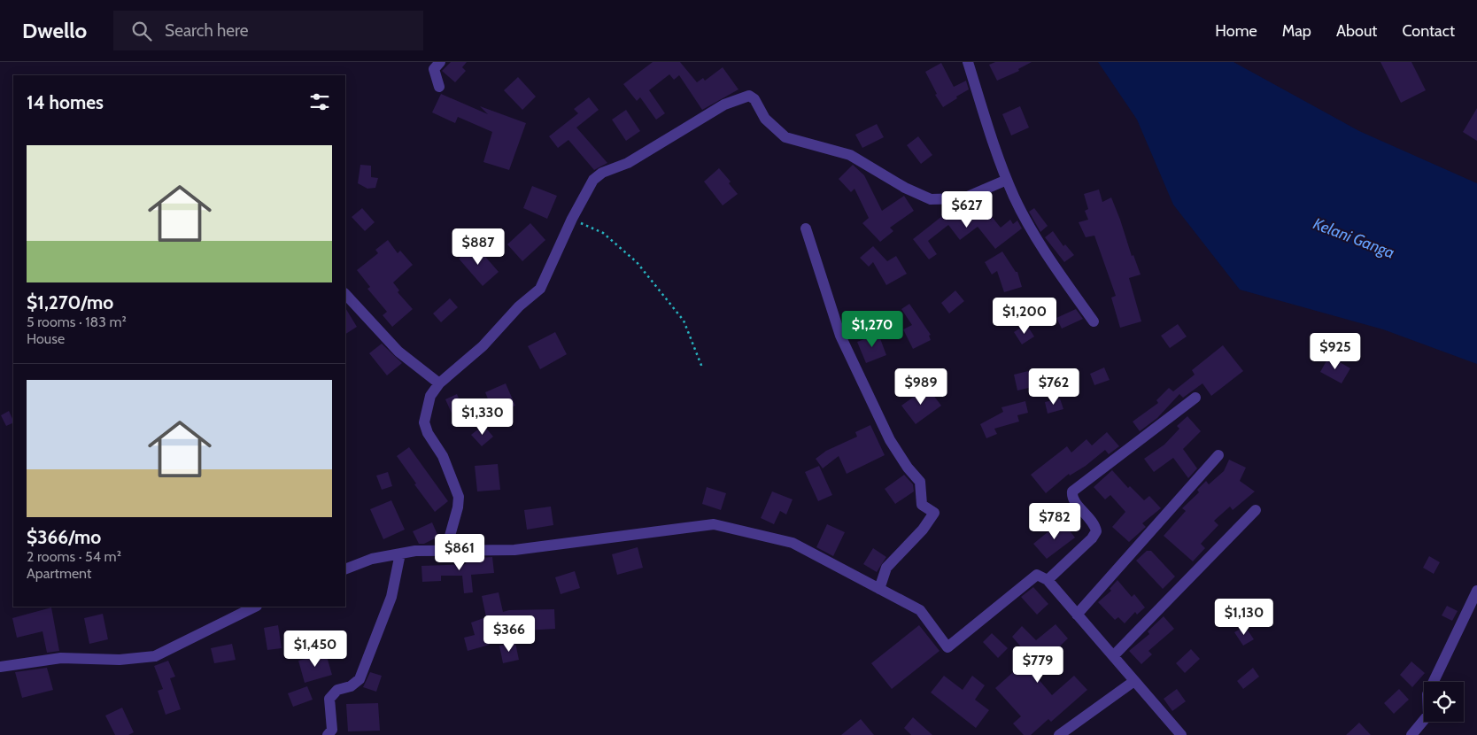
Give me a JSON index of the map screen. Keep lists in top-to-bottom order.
{
  "water": ["Kelani Ganga"],
  "page": {
    "header": "Dwello",
    "search": "Search here",
    "nav": [
      "Home",
      "Map",
      "About",
      "Contact"
    ],
    "heading": "14 homes",
    "list": [
      {
        "name": "$1,270/mo",
        "note": "5 rooms · 183 m² · House"
      },
      {
        "name": "$366/mo",
        "note": "2 rooms · 54 m² · Apartment"
      }
    ],
    "price": [
      "$627",
      "$887",
      "$1,200",
      "$1,270",
      "$925",
      "$989",
      "$762",
      "$1,330",
      "$782",
      "$861",
      "$1,130",
      "$366",
      "$1,450",
      "$779"
    ]
  }
}
